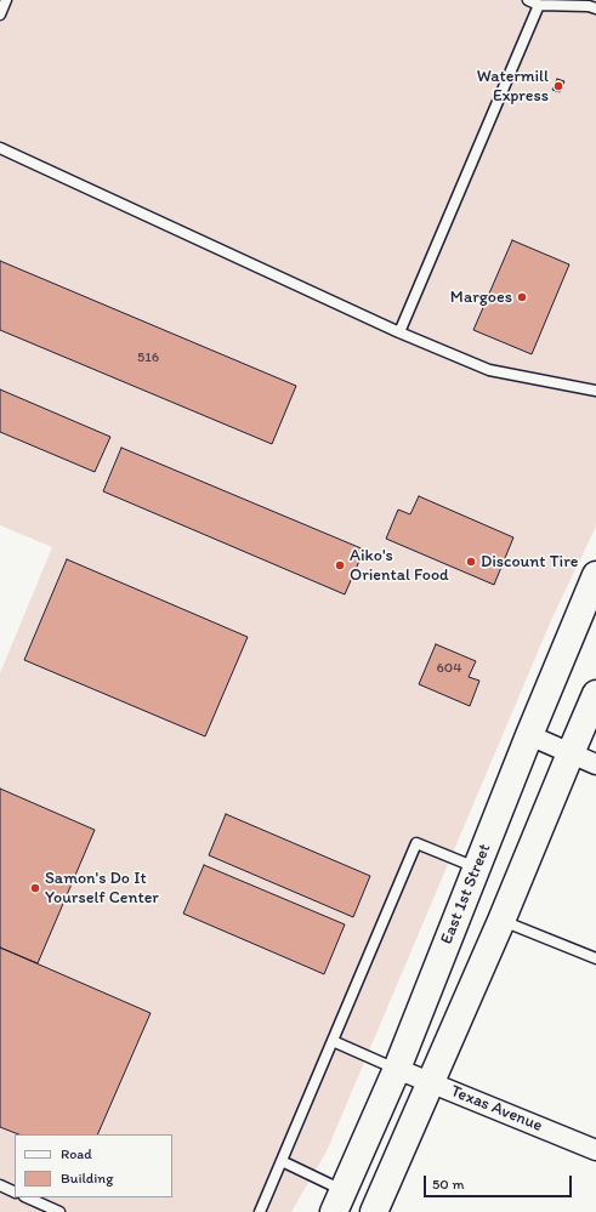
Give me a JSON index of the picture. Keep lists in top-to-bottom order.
{
  "streets": {
    "main road": ["East 1st Street"],
    "street": ["Texas Avenue"]
  },
  "crossings": [
    ["East 1st Street", "Texas Avenue"]
  ],
  "places": [
    "Watermill Express",
    "Margoes",
    "Discount Tire",
    "Aiko's Oriental Food",
    "Samon's Do It Yourself Center"
  ],
  "house_numbers": ["516", "604"],
  "legend": ["Road", "Building"],
  "scale_bar": "50 m"
}
